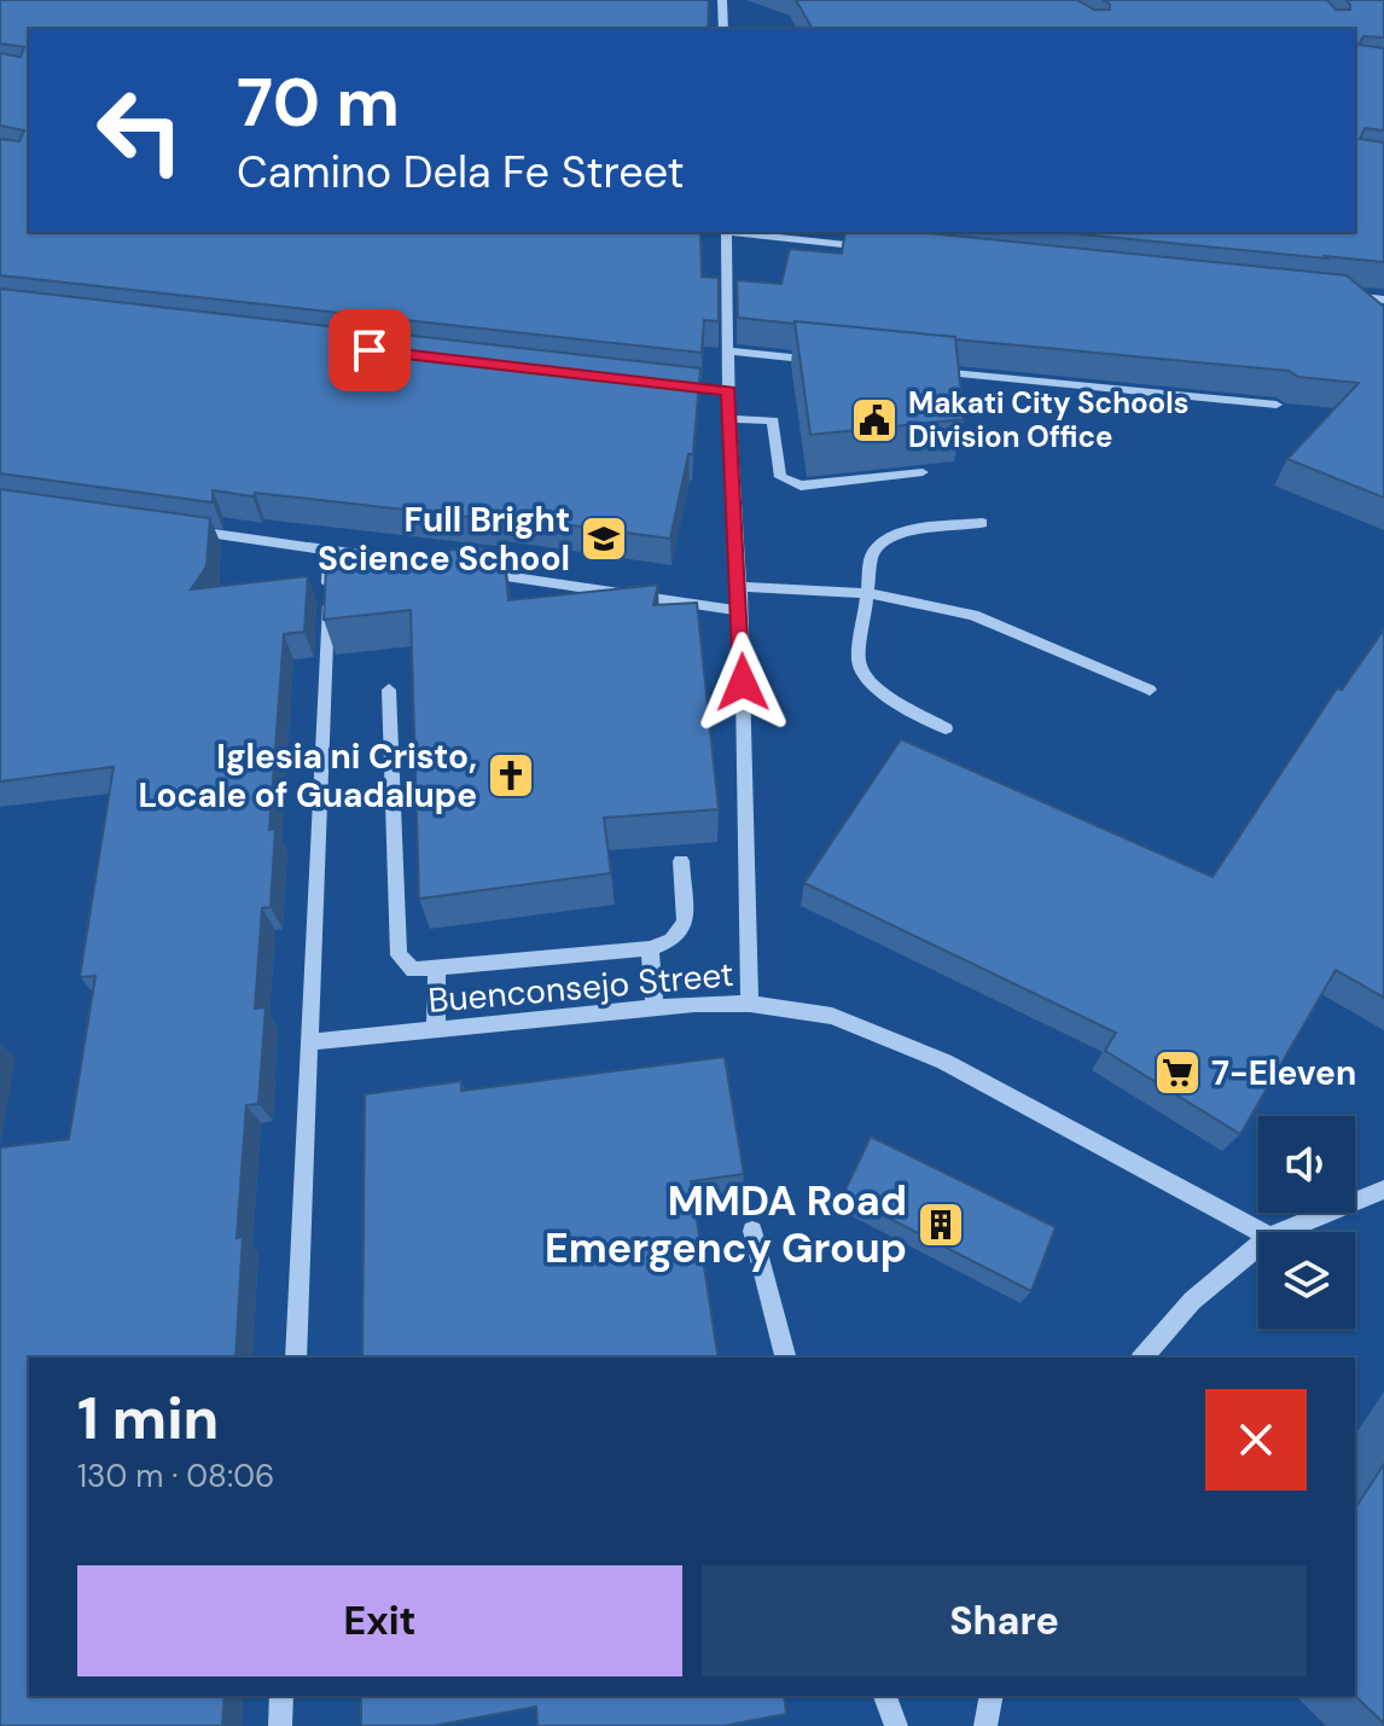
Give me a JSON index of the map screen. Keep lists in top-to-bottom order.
{
  "streets": {
    "street": ["Buenconsejo Street"]
  },
  "places": {
    "public building": ["Makati City Schools Division Office"],
    "school or university": ["Full Bright Science School"],
    "church": ["Iglesia ni Cristo, Locale of Guadalupe"],
    "supermarket": ["7-Eleven"],
    "building": ["MMDA Road Emergency Group"]
  },
  "page": {
    "turn": ["70 m", "Camino Dela Fe Street"],
    "heading": ["1 min", "130 m · 08:06"],
    "buttons": ["Exit", "Share"]
  }
}
